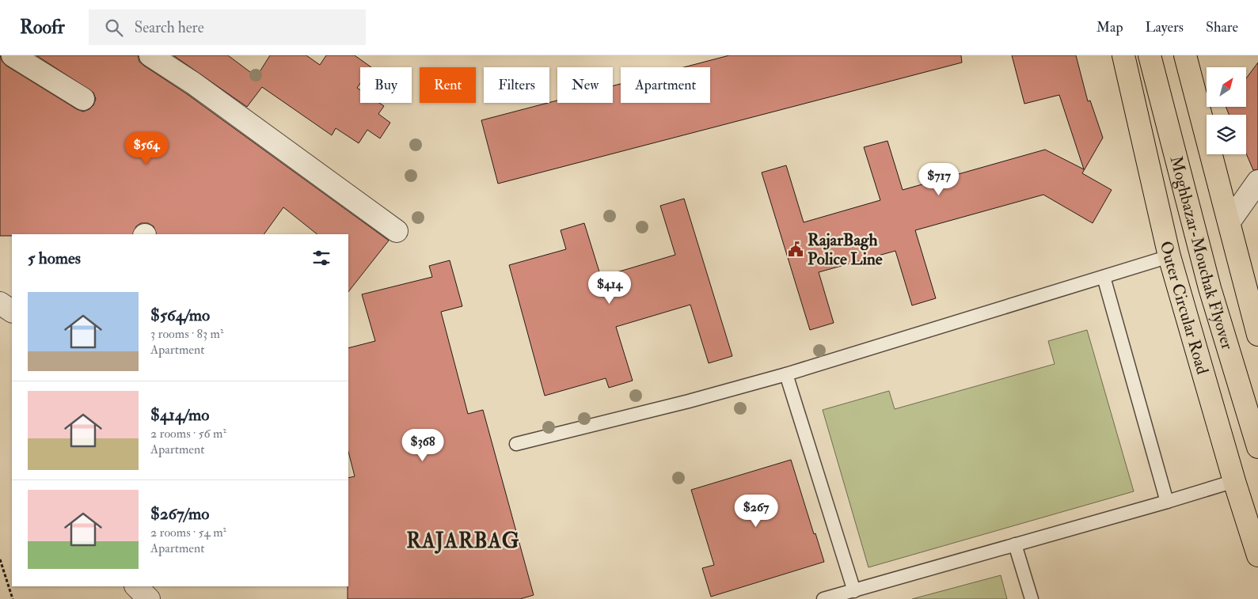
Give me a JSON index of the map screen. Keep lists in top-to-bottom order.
{
  "streets": {
    "main road": ["Moghbazar-Mouchak Flyover", "Outer Circular Road"]
  },
  "districts": ["RAJARBAG"],
  "places": {
    "public building": ["RajarBagh Police Line"]
  },
  "north": "top right",
  "page": {
    "header": "Roofr",
    "search": "Search here",
    "nav": ["Map", "Layers", "Share"],
    "chip": [
      "Buy",
      "Rent",
      "Filters",
      "New",
      "Apartment"
    ],
    "price": [
      "$564",
      "$717",
      "$414",
      "$368",
      "$267"
    ],
    "heading": "5 homes",
    "list": [
      {
        "name": "$564/mo",
        "note": "3 rooms · 83 m² · Apartment"
      },
      {
        "name": "$414/mo",
        "note": "2 rooms · 56 m² · Apartment"
      },
      {
        "name": "$267/mo",
        "note": "2 rooms · 54 m² · Apartment"
      }
    ]
  }
}
